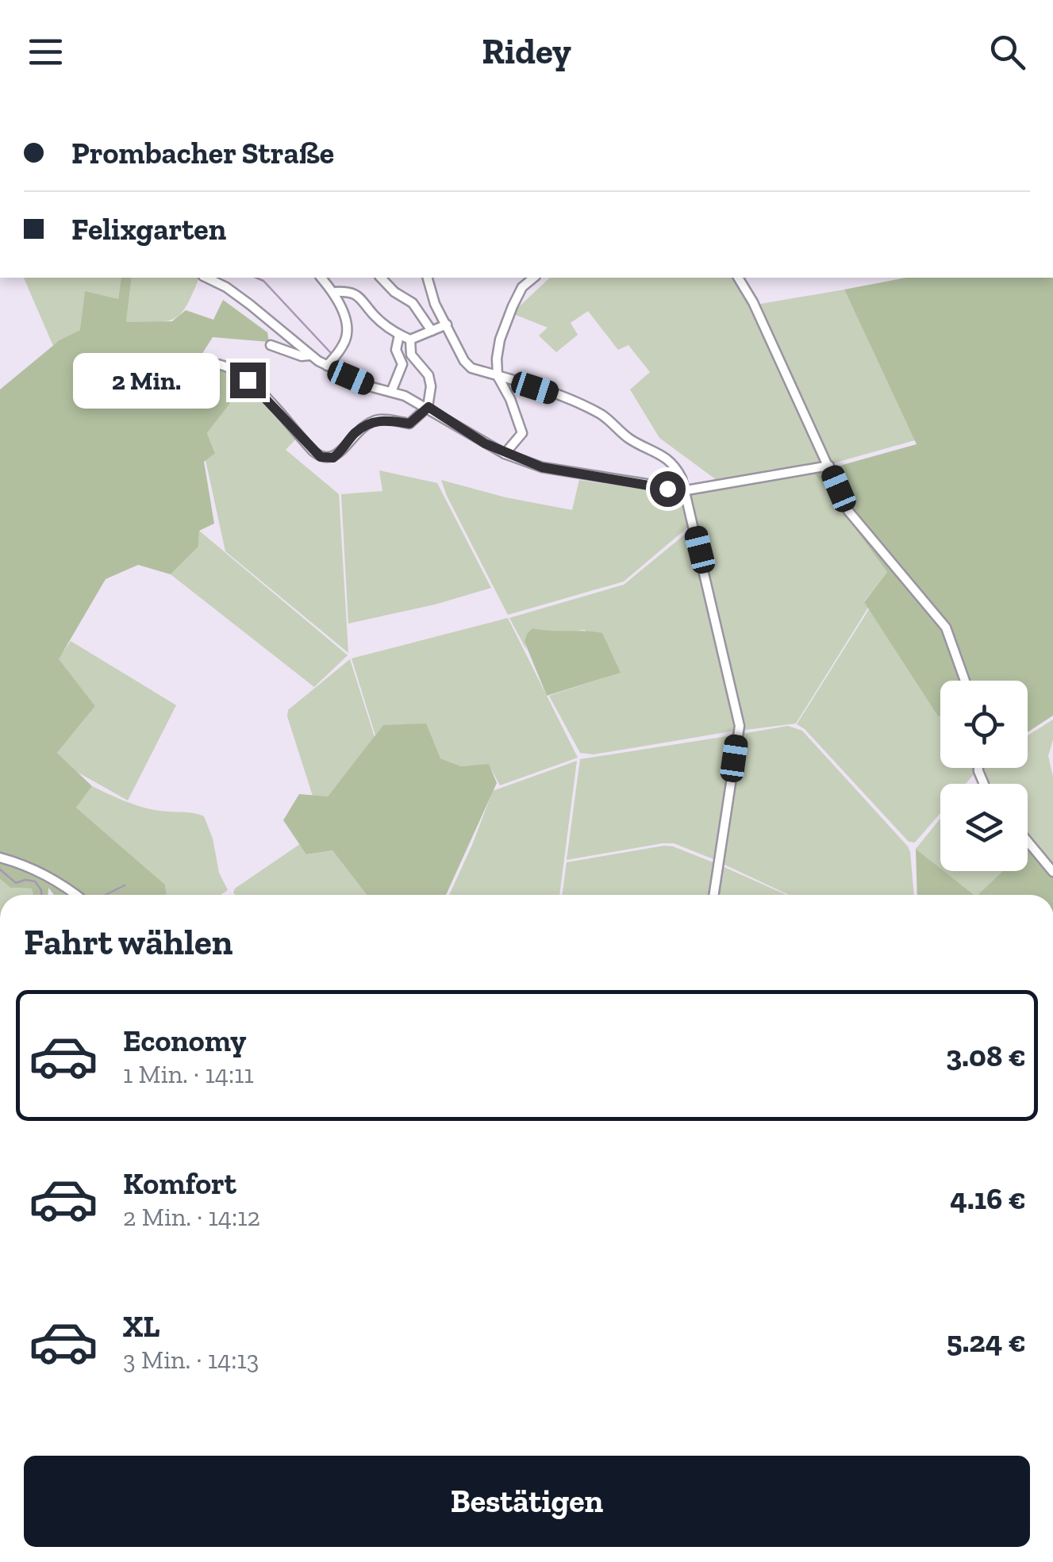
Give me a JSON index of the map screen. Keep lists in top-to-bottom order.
{
  "page": {
    "header": "Ridey",
    "banner": ["Prombacher Straße", "Felixgarten"],
    "bubble": "2 Min.",
    "heading": "Fahrt wählen",
    "list": [
      {
        "name": "Economy",
        "note": "1 Min. · 14:11",
        "value": "3.08 €"
      },
      {
        "name": "Komfort",
        "note": "2 Min. · 14:12",
        "value": "4.16 €"
      },
      {
        "name": "XL",
        "note": "3 Min. · 14:13",
        "value": "5.24 €"
      }
    ],
    "buttons": "Bestätigen"
  }
}
